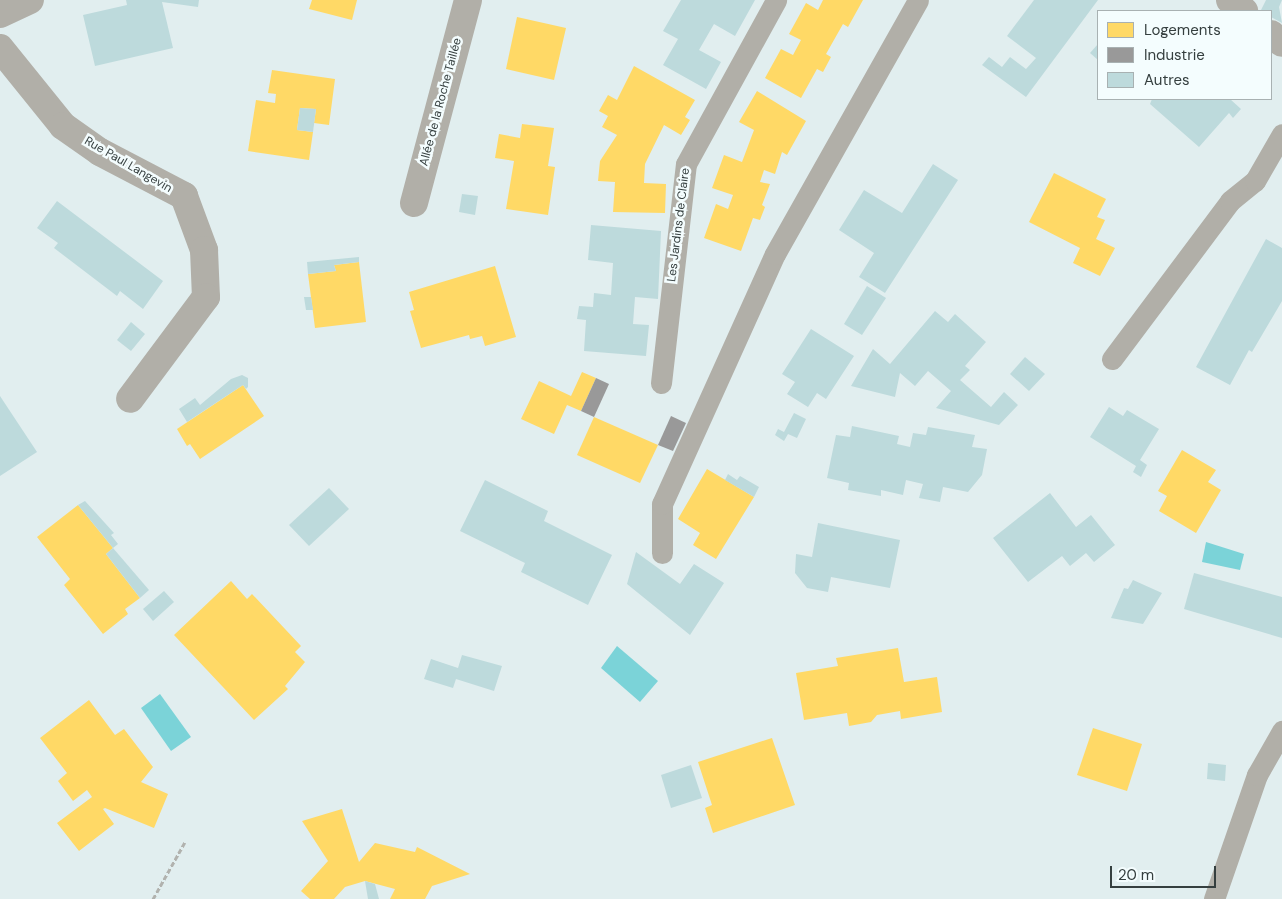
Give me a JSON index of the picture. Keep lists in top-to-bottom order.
{
  "streets": {
    "street": ["Allée de la Roche Taillée", "Rue Paul Langevin"],
    "lane": ["Les Jardins de Claire"]
  },
  "legend": ["Logements", "Industrie", "Autres"],
  "scale_bar": "20 m"
}
